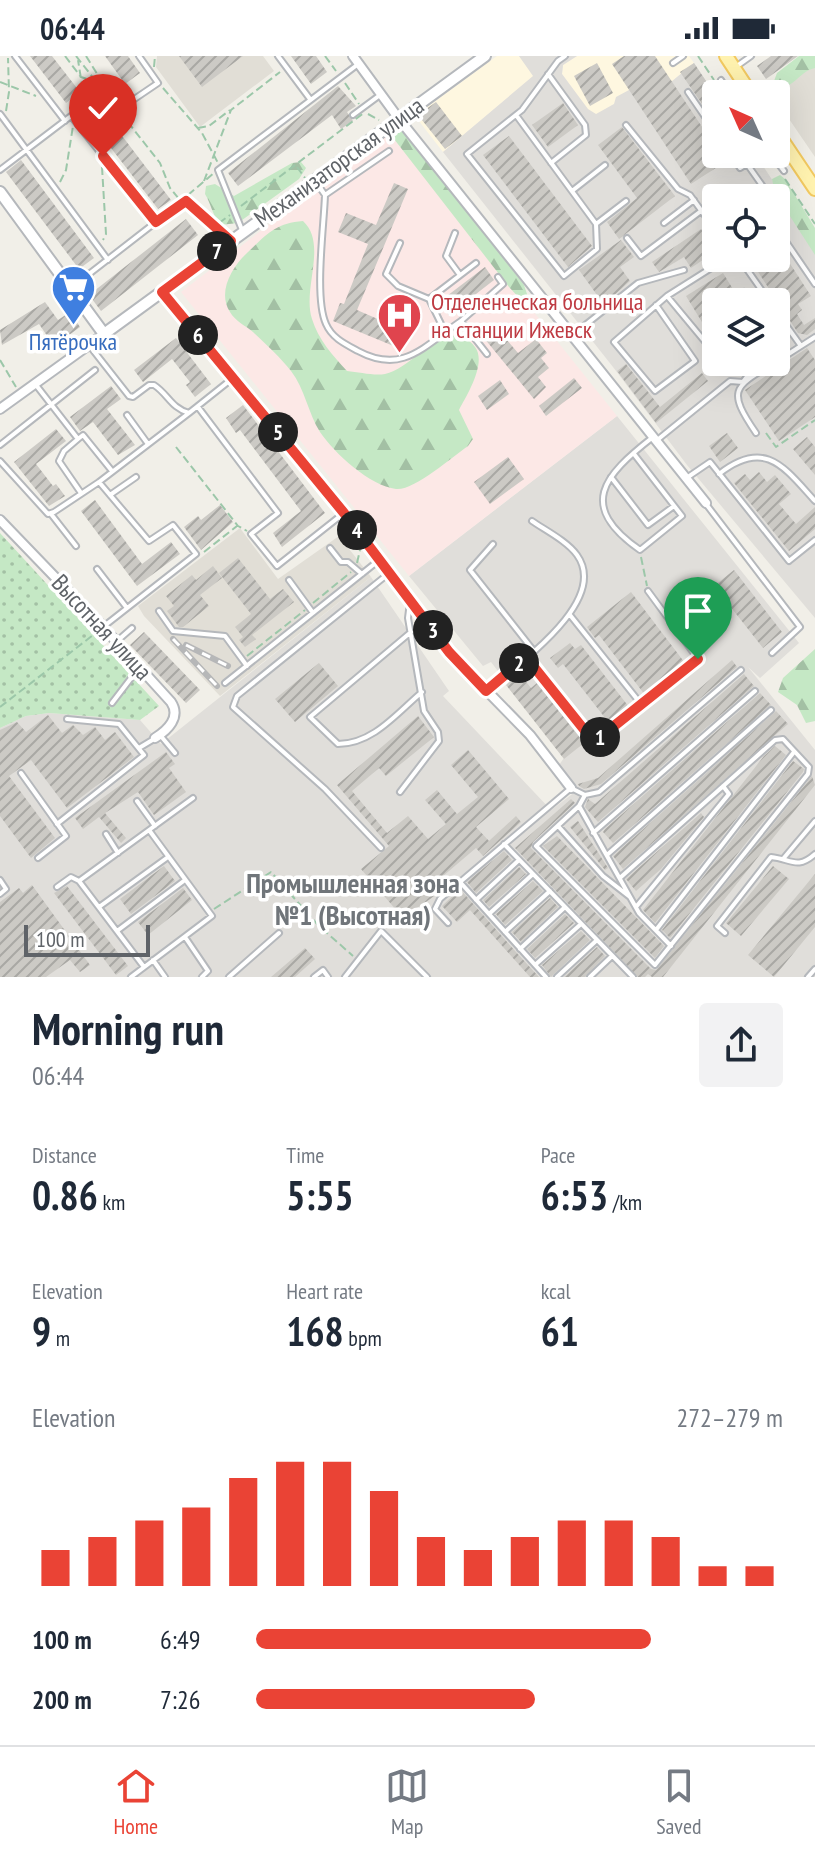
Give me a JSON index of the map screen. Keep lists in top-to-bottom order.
{
  "streets": {
    "street": ["Механизаторская улица", "Высотная улица"]
  },
  "districts": ["Промышленная зона №1 (Высотная)"],
  "places": {
    "supermarket": ["Пятёрочка"],
    "hospital": ["Отделенческая больница на станции Ижевск"]
  },
  "scale_bar": "100 m",
  "north": "top left",
  "page": {
    "status": "06:44",
    "pins": [
      "7",
      "6",
      "5",
      "4",
      "3",
      "2",
      "1"
    ],
    "scale": "100 m",
    "heading": ["Morning run", "06:44"],
    "stats": [
      ["Distance", "0.86 km"],
      ["Time", "5:55"],
      ["Pace", "6:53 /km"],
      ["Elevation", "9 m"],
      ["Heart rate", "168 bpm"],
      ["kcal", "61"]
    ],
    "chart": ["Elevation", "272–279 m"],
    "list": [
      {
        "name": "100 m",
        "note": "6:49"
      },
      {
        "name": "200 m",
        "note": "7:26"
      }
    ],
    "tabs": ["Home", "Map", "Saved"]
  }
}
